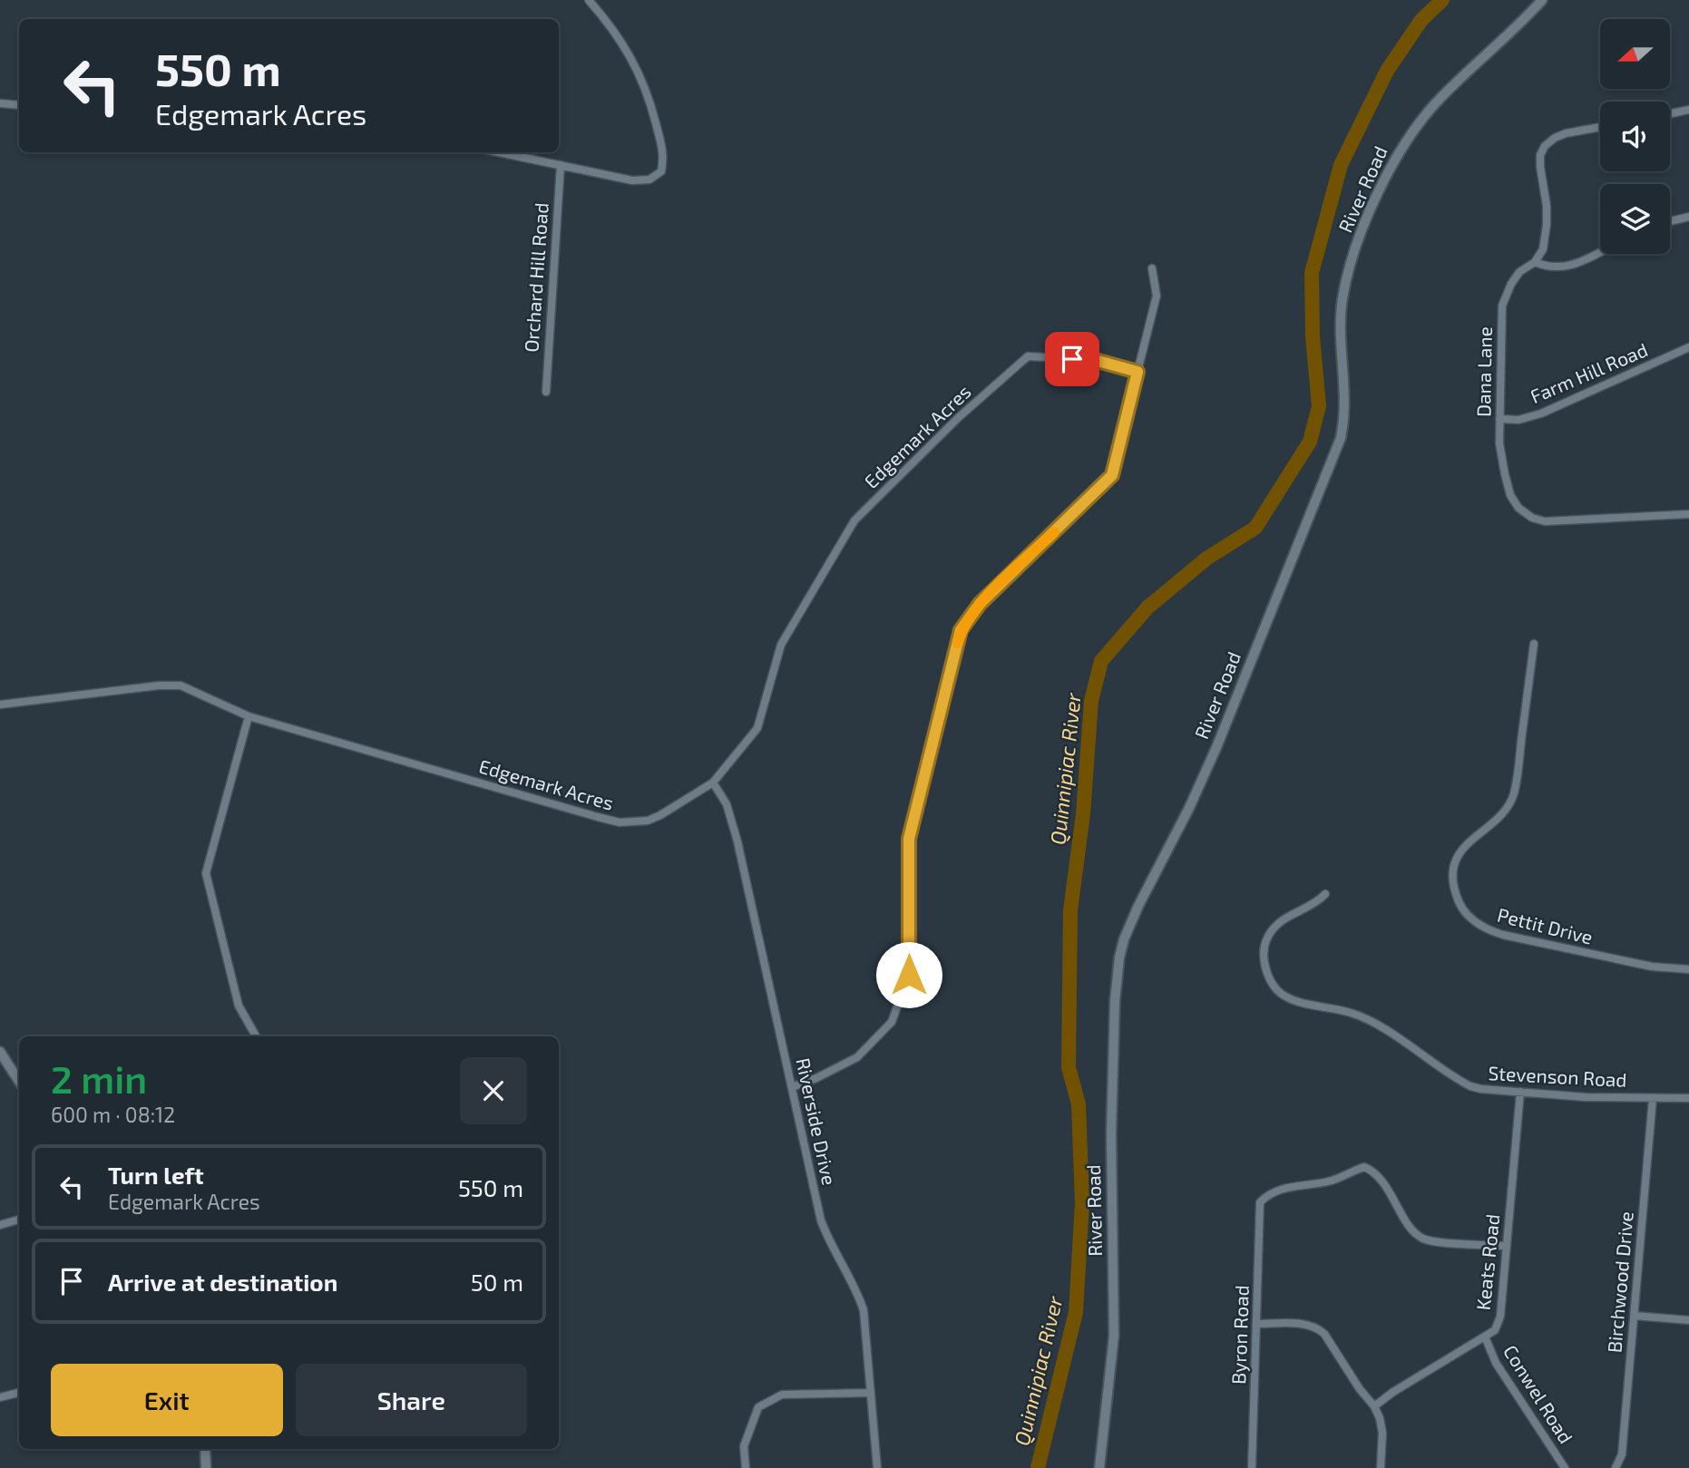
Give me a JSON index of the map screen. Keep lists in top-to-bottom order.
{
  "streets": {
    "main road": ["River Road"],
    "street": [
      "Orchard Hill Road",
      "Dana Lane",
      "Farm Hill Road",
      "Edgemark Acres",
      "Pettit Drive",
      "Stevenson Road",
      "Riverside Drive",
      "Keats Road",
      "Birchwood Drive",
      "Byron Road",
      "Conwel Road"
    ]
  },
  "crossings": [
    ["Dana Lane", "Farm Hill Road"],
    ["Edgemark Acres", "Riverside Drive"],
    ["Stevenson Road", "Keats Road"],
    ["Stevenson Road", "Birchwood Drive"],
    ["Keats Road", "Byron Road"],
    ["Keats Road", "Conwel Road"]
  ],
  "water": ["Quinnipiac River"],
  "north": "left",
  "page": {
    "turn": ["550 m", "Edgemark Acres"],
    "heading": ["2 min", "600 m · 08:12"],
    "list": [
      {
        "name": "Turn left",
        "note": "Edgemark Acres",
        "value": "550 m"
      },
      {
        "name": "Arrive at destination",
        "value": "50 m"
      }
    ],
    "buttons": ["Exit", "Share"]
  }
}
